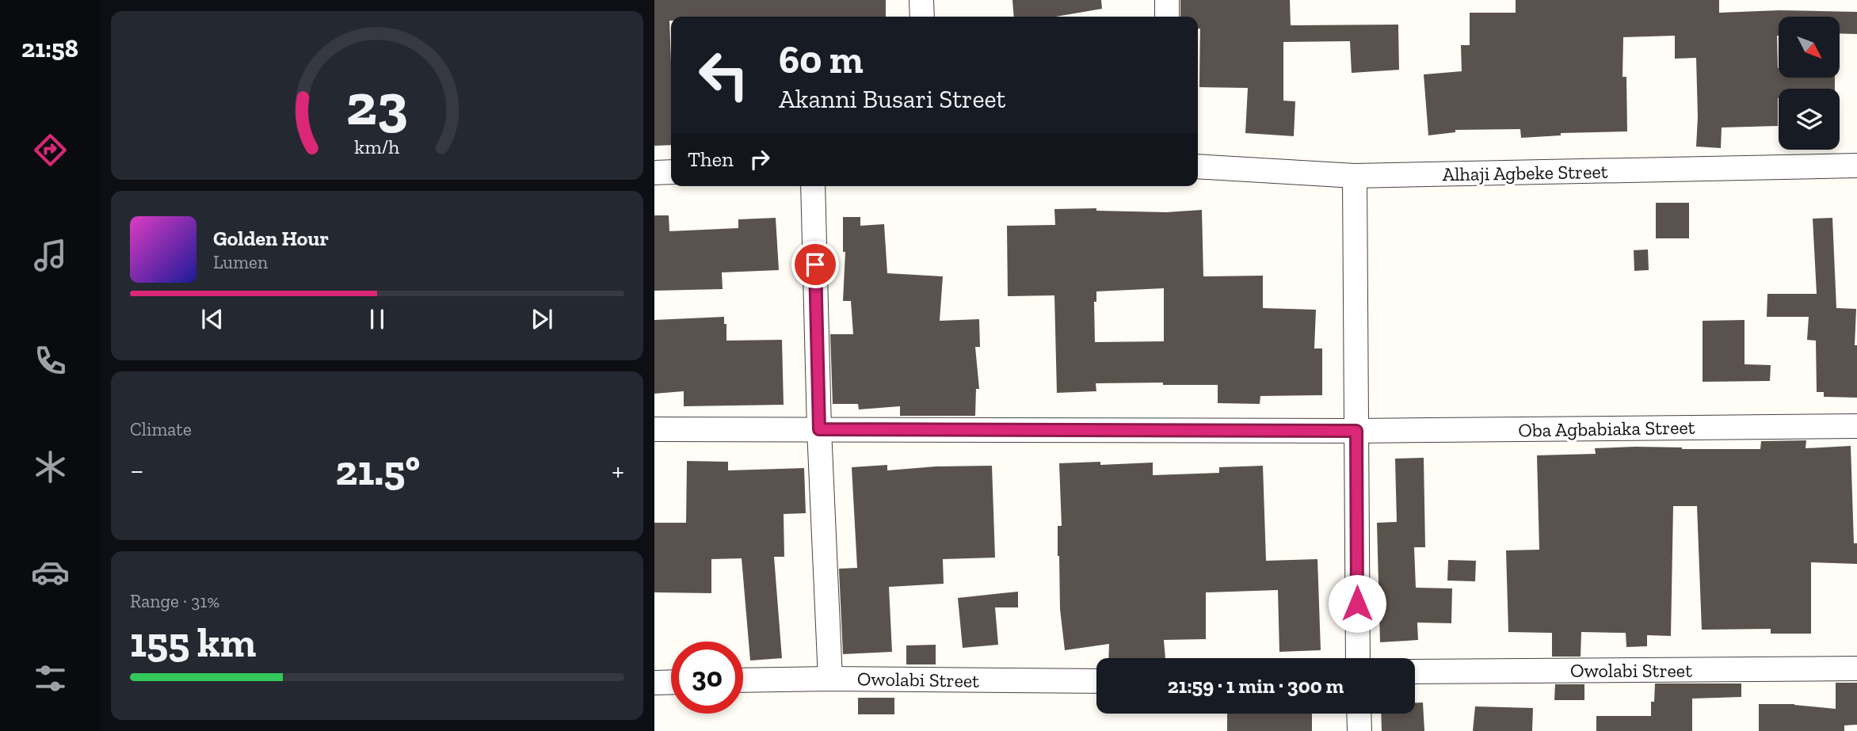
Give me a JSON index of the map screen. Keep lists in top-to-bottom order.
{
  "streets": {
    "street": ["Alhaji Agbeke Street", "Oba Agbabiaka Street", "Owolabi Street"]
  },
  "north": "bottom right",
  "page": {
    "tabs": "21:58",
    "turn": ["60 m", "Akanni Busari Street"],
    "then": "Then",
    "song": ["Golden Hour", "Lumen"],
    "tile": [
      "Climate",
      ["Range · 31%", "155 km"]
    ],
    "heat": ["−", "21.5°", "+"],
    "limit": "30",
    "trip": "21:59 · 1 min · 300 m",
    "gauge": ["23", "km/h"]
  }
}
